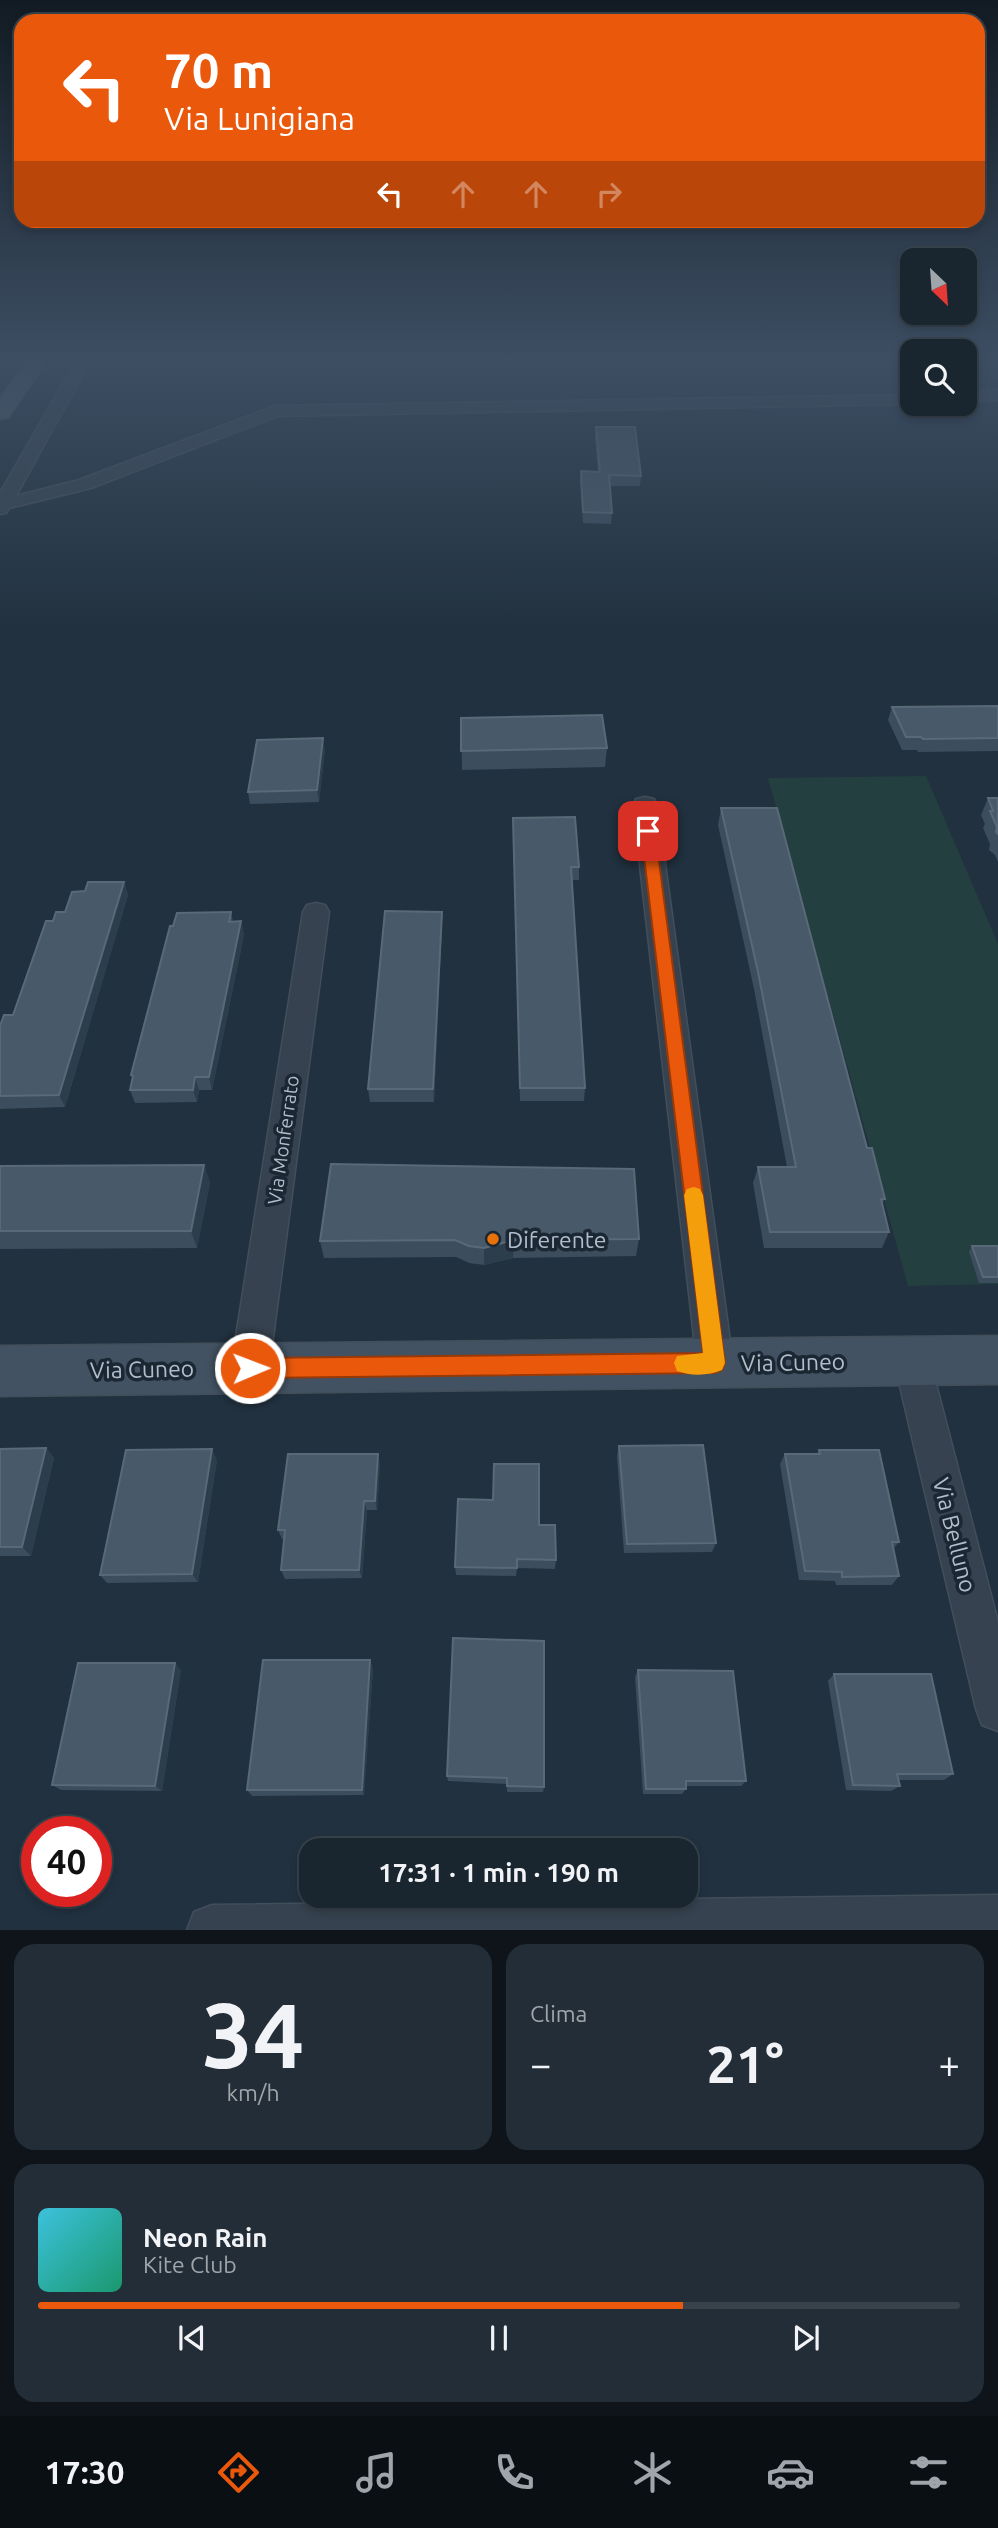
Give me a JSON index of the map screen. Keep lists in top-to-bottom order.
{
  "streets": {
    "street": ["Via Monferrato", "Via Cuneo", "Via Belluno"]
  },
  "crossings": [
    ["Via Monferrato", "Via Cuneo"],
    ["Via Cuneo", "Via Belluno"]
  ],
  "places": ["Diferente"],
  "north": "bottom right",
  "page": {
    "turn": ["70 m", "Via Lunigiana"],
    "limit": "40",
    "trip": "17:31 · 1 min · 190 m",
    "tile": [
      ["34", "km/h"],
      "Clima"
    ],
    "heat": ["−", "21°", "+"],
    "song": ["Neon Rain", "Kite Club"],
    "tabs": "17:30"
  }
}
